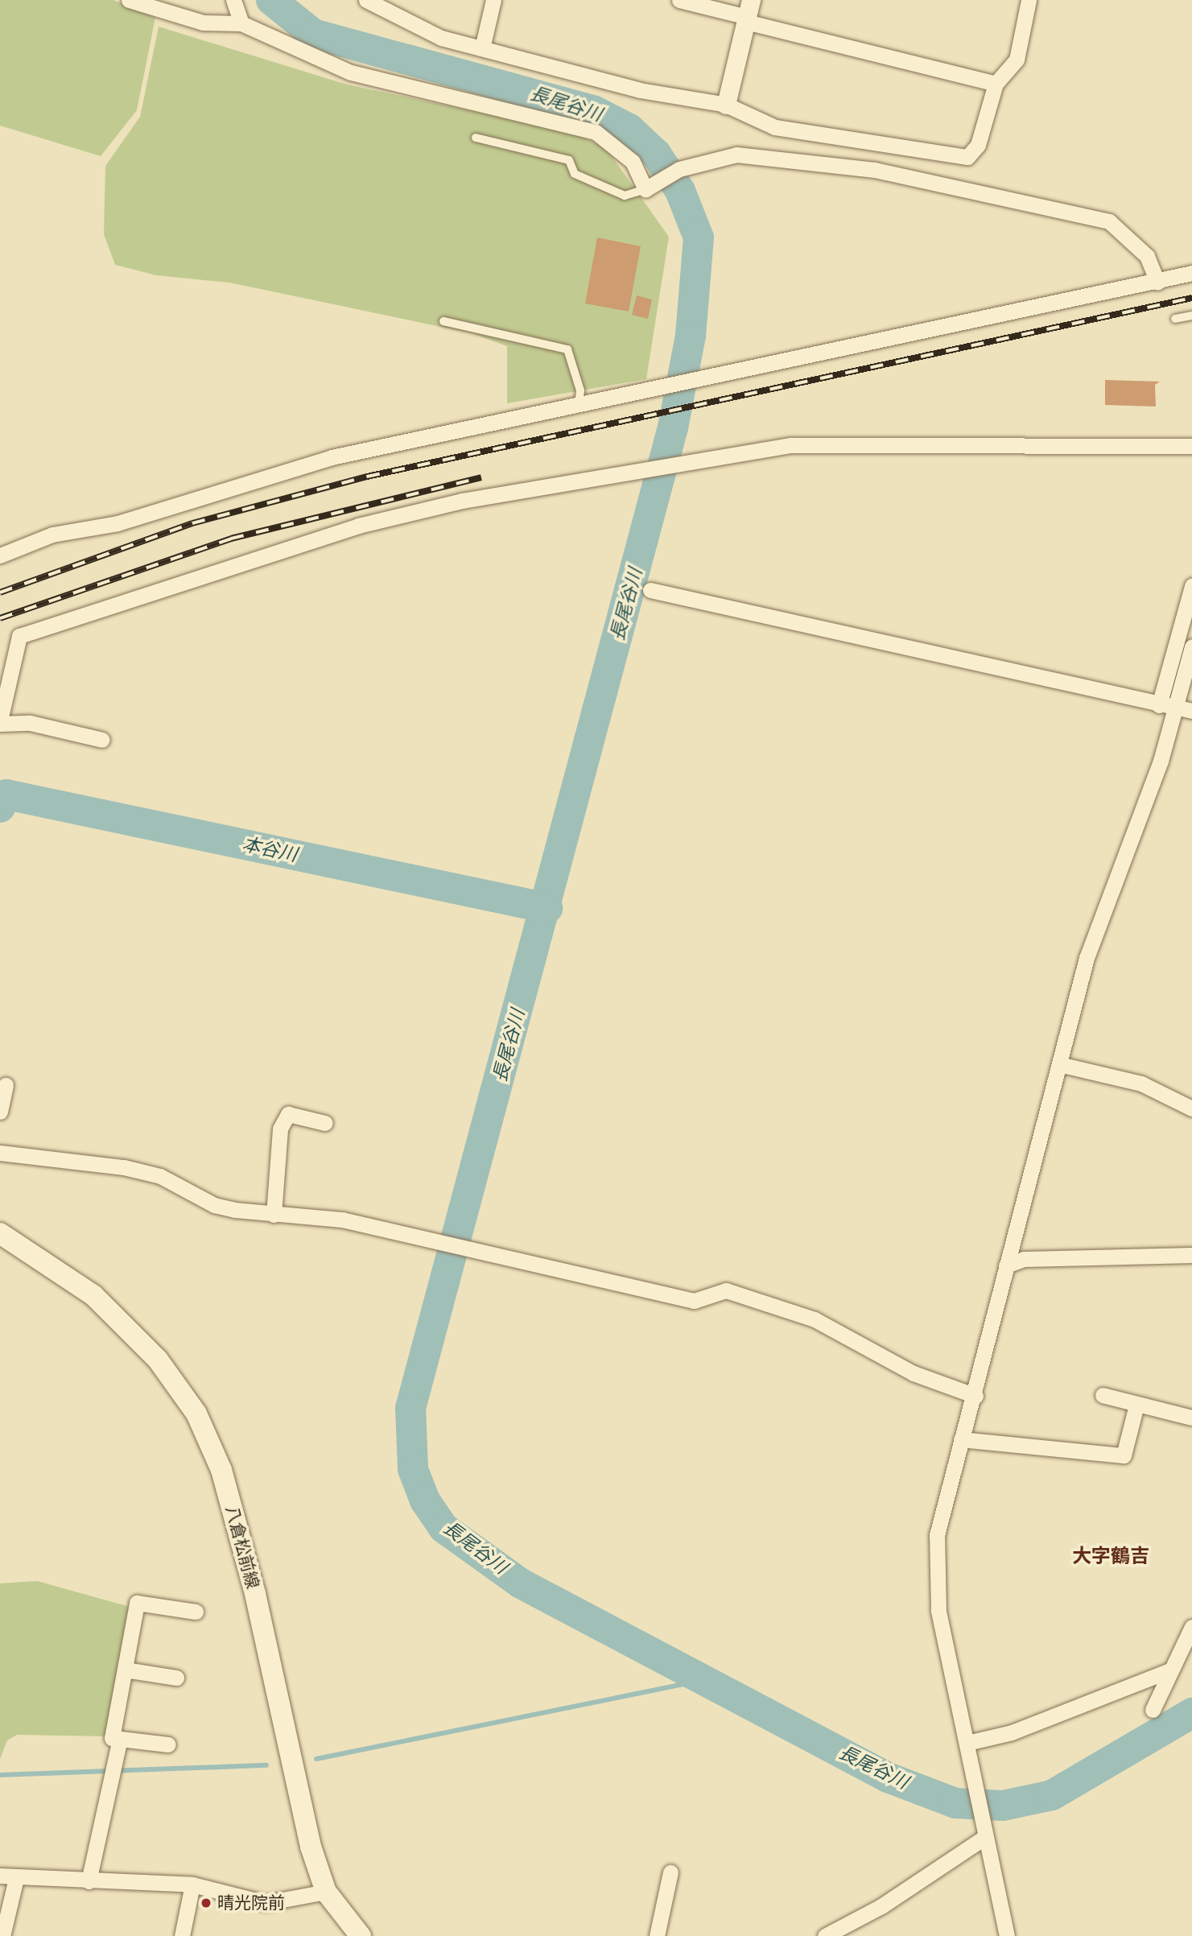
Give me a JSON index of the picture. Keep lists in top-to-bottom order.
{
  "streets": {
    "main road": ["八倉松前線"]
  },
  "districts": ["大字鶴吉"],
  "water": ["長尾谷川", "本谷川"],
  "places": ["晴光院前"]
}
